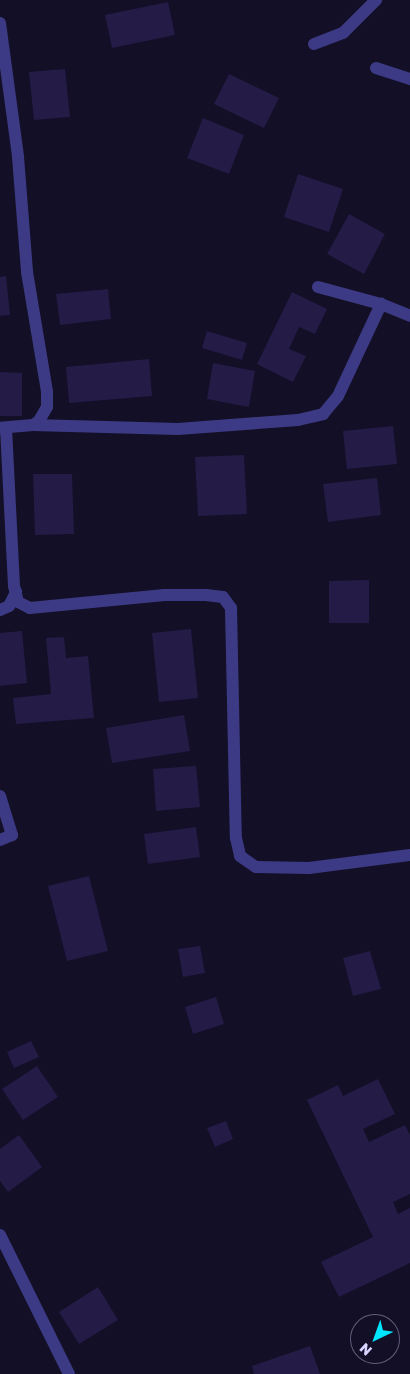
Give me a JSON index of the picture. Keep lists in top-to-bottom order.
{
  "north": "bottom left"
}
